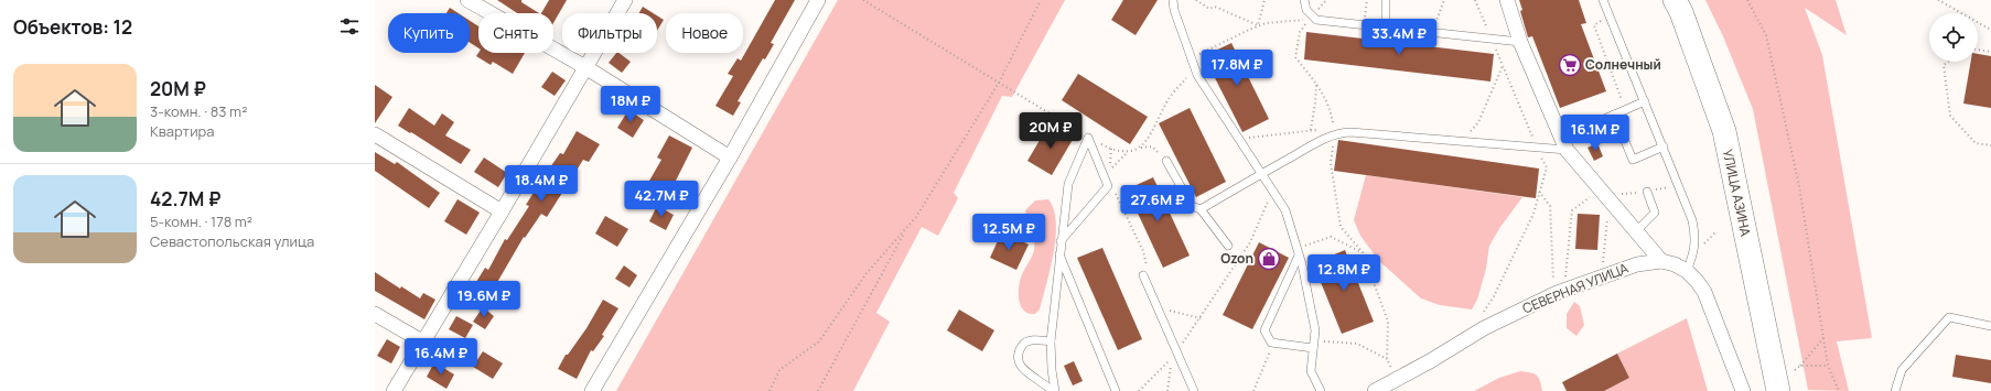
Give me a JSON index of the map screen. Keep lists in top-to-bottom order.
{
  "streets": {
    "main road": ["УЛИЦА АЗИНА"],
    "street": ["СЕВЕРНАЯ УЛИЦА"]
  },
  "places": {
    "supermarket": ["Солнечный"],
    "shop": ["Ozon"]
  },
  "page": {
    "heading": "Объектов: 12",
    "chip": [
      "Купить",
      "Снять",
      "Фильтры",
      "Новое"
    ],
    "price": [
      "33.4M ₽",
      "17.8M ₽",
      "18M ₽",
      "20M ₽",
      "16.1M ₽",
      "18.4M ₽",
      "42.7M ₽",
      "27.6M ₽",
      "12.5M ₽",
      "12.8M ₽",
      "19.6M ₽",
      "16.4M ₽"
    ],
    "list": [
      {
        "name": "20M ₽",
        "note": "3-комн. · 83 m² · Квартира"
      },
      {
        "name": "42.7M ₽",
        "note": "5-комн. · 178 m² · Севастопольская улица"
      }
    ]
  }
}
